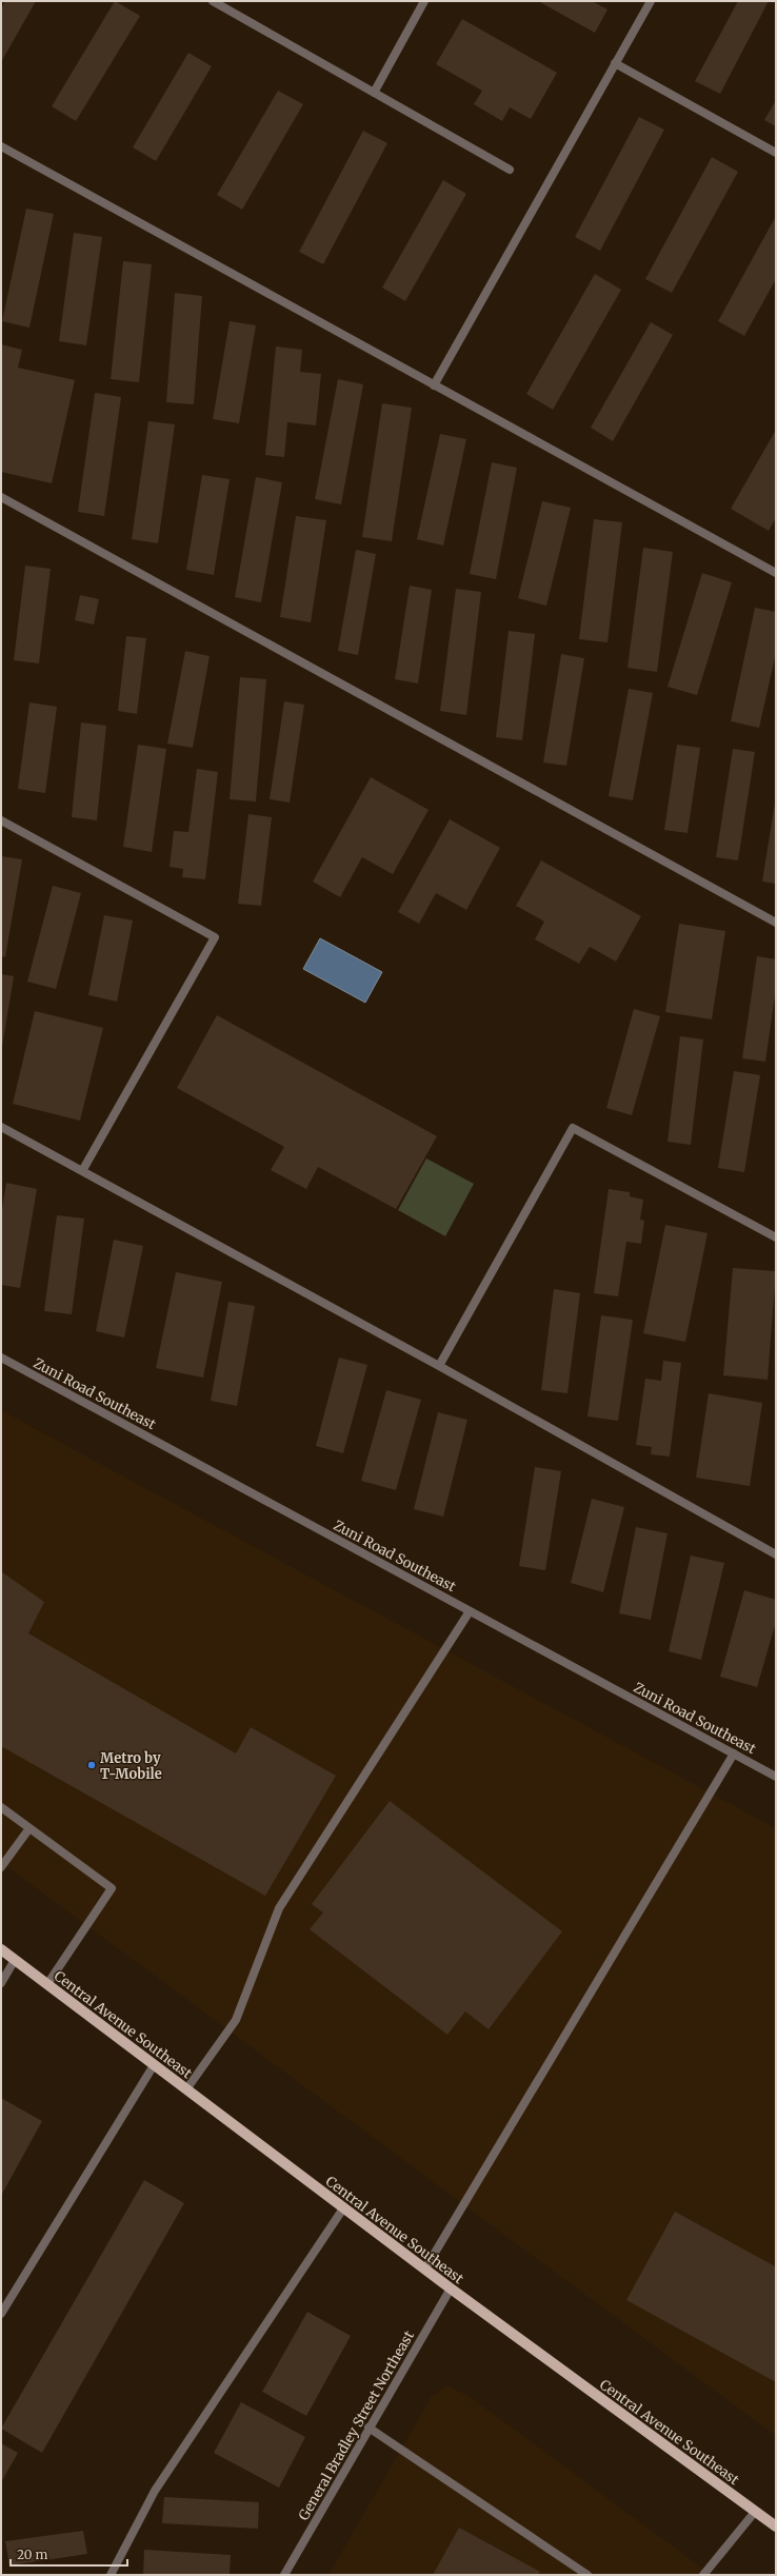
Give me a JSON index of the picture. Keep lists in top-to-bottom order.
{
  "streets": {
    "main road": ["Central Avenue Southeast"],
    "street": ["Zuni Road Southeast", "General Bradley Street Northeast"]
  },
  "crossings": [
    ["Central Avenue Southeast", "General Bradley Street Northeast"]
  ],
  "places": ["Metro by T-Mobile"],
  "scale_bar": "20 m"
}
